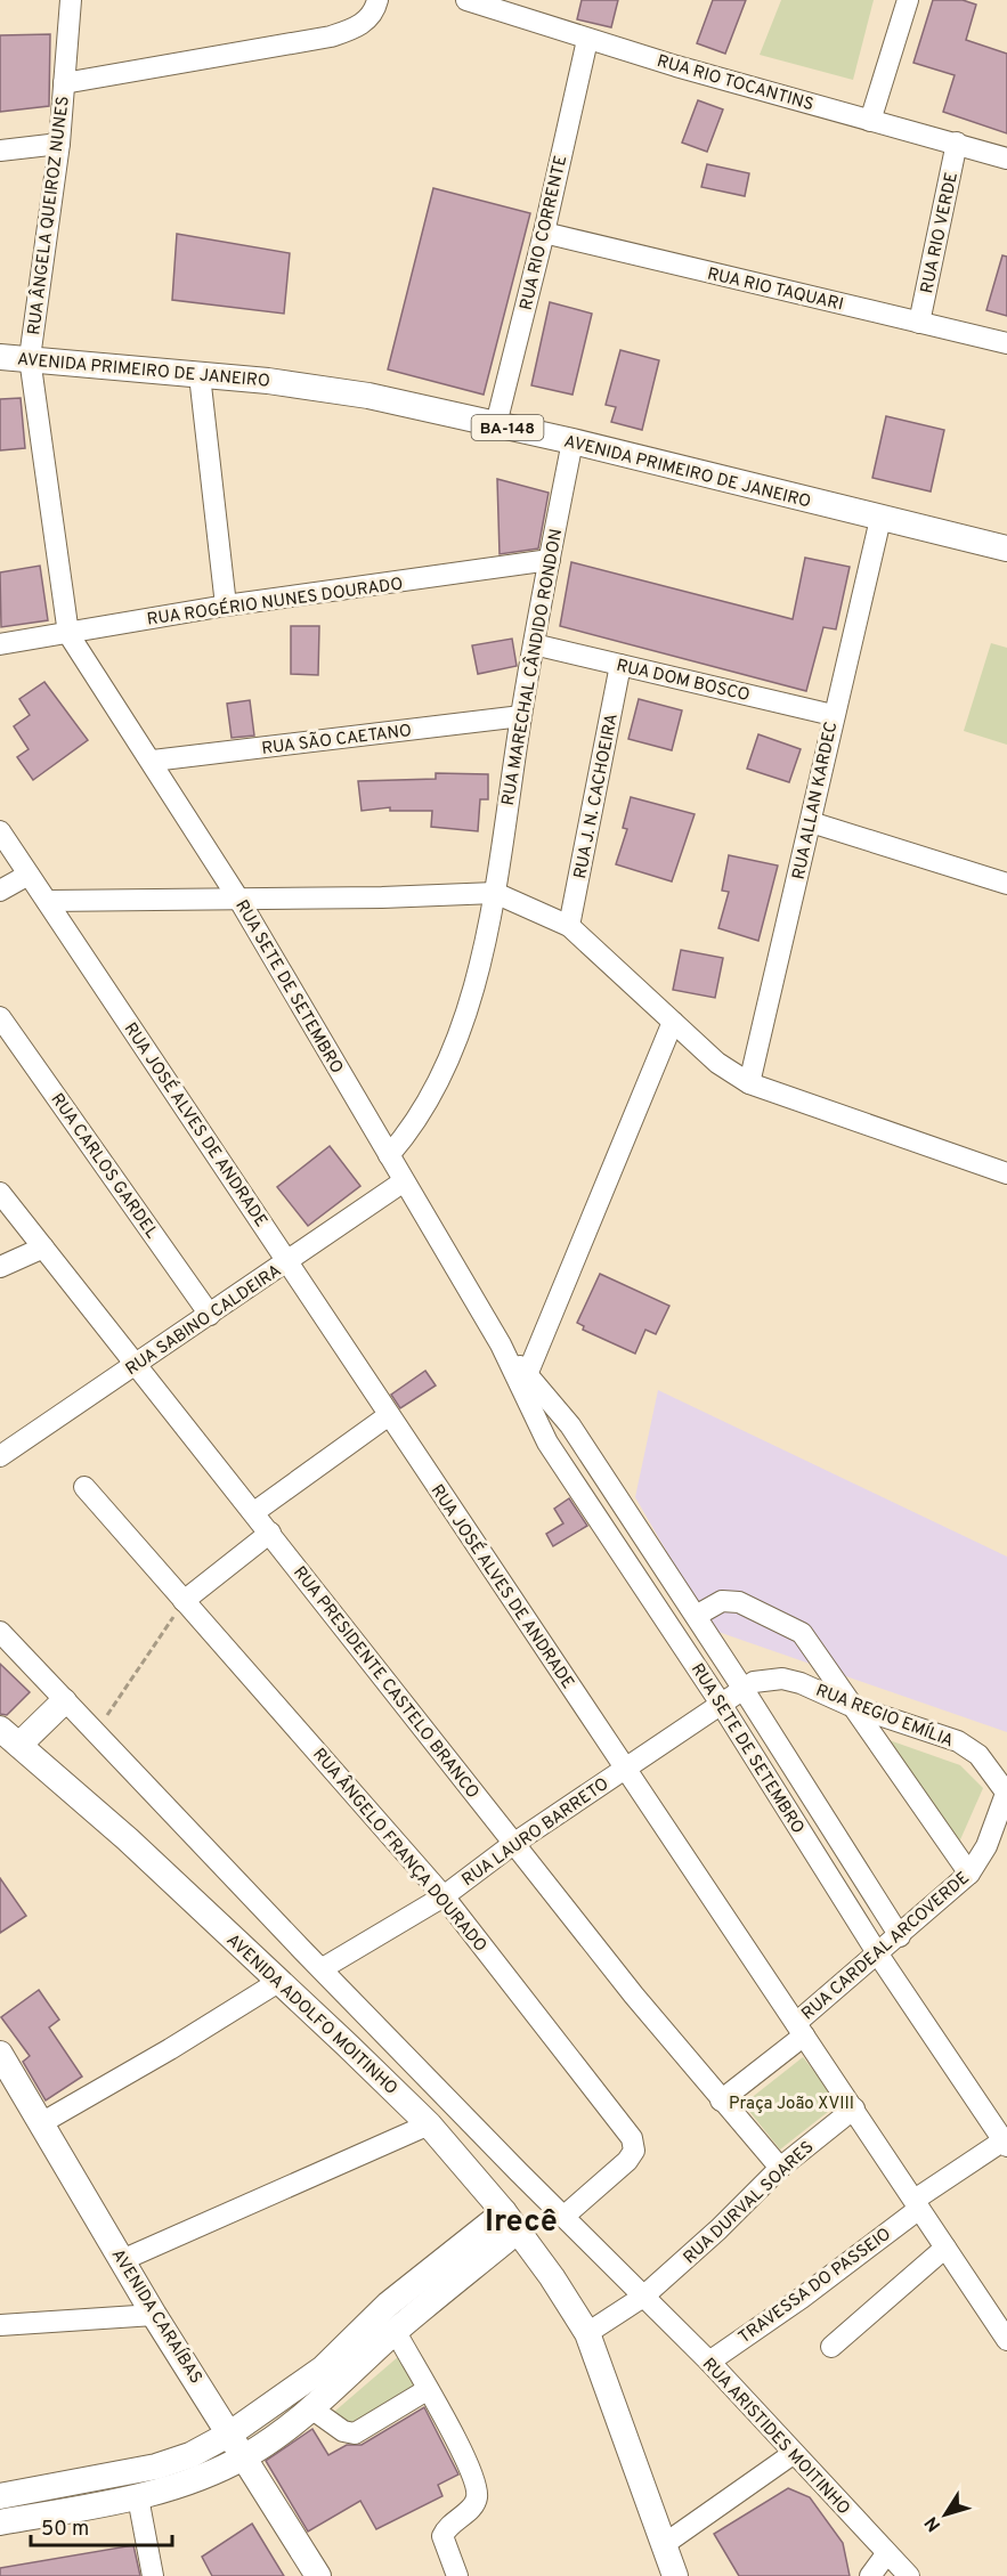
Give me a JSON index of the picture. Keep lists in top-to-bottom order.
{
  "streets": {
    "main road": [
      "AVENIDA PRIMEIRO DE JANEIRO",
      "BA-148",
      "AVENIDA ADOLFO MOITINHO",
      "AVENIDA CARAÍBAS"
    ],
    "street": [
      "RUA RIO TOCANTINS",
      "RUA ÂNGELA QUEIROZ NUNES",
      "RUA RIO CORRENTE",
      "RUA RIO VERDE",
      "RUA RIO TAQUARI",
      "RUA ROGÉRIO NUNES DOURADO",
      "RUA MARECHAL CÂNDIDO RONDON",
      "RUA DOM BOSCO",
      "RUA SÃO CAETANO",
      "RUA J. N. CACHOEIRA",
      "RUA ALLAN KARDEC",
      "RUA SETE DE SETEMBRO",
      "RUA JOSÉ ALVES DE ANDRADE",
      "RUA CARLOS GARDEL",
      "RUA SABINO CALDEIRA",
      "RUA PRESIDENTE CASTELO BRANCO",
      "RUA REGIO EMÍLIA",
      "RUA LAURO BARRETO",
      "RUA ÂNGELO FRANÇA DOURADO",
      "RUA CARDEAL ARCOVERDE",
      "RUA DURVAL SOARES",
      "TRAVESSA DO PASSEIO",
      "RUA ARISTIDES MOITINHO"
    ]
  },
  "crossings": [
    ["RUA RIO TOCANTINS", "RUA RIO CORRENTE"],
    ["RUA RIO TOCANTINS", "RUA RIO VERDE"],
    ["RUA ÂNGELA QUEIROZ NUNES", "AVENIDA PRIMEIRO DE JANEIRO"],
    ["RUA ÂNGELA QUEIROZ NUNES", "RUA ROGÉRIO NUNES DOURADO"],
    ["RUA ÂNGELA QUEIROZ NUNES", "RUA SETE DE SETEMBRO"],
    ["RUA RIO CORRENTE", "RUA RIO TAQUARI"],
    ["RUA RIO CORRENTE", "AVENIDA PRIMEIRO DE JANEIRO"],
    ["RUA RIO VERDE", "RUA RIO TAQUARI"],
    ["AVENIDA PRIMEIRO DE JANEIRO", "RUA MARECHAL CÂNDIDO RONDON"],
    ["AVENIDA PRIMEIRO DE JANEIRO", "RUA ALLAN KARDEC"],
    ["RUA ROGÉRIO NUNES DOURADO", "RUA MARECHAL CÂNDIDO RONDON"],
    ["RUA ROGÉRIO NUNES DOURADO", "RUA SETE DE SETEMBRO"],
    ["RUA MARECHAL CÂNDIDO RONDON", "RUA DOM BOSCO"],
    ["RUA MARECHAL CÂNDIDO RONDON", "RUA SÃO CAETANO"],
    ["RUA MARECHAL CÂNDIDO RONDON", "RUA SETE DE SETEMBRO"],
    ["RUA DOM BOSCO", "RUA J. N. CACHOEIRA"],
    ["RUA DOM BOSCO", "RUA ALLAN KARDEC"],
    ["RUA SÃO CAETANO", "RUA SETE DE SETEMBRO"],
    ["RUA SETE DE SETEMBRO", "RUA SABINO CALDEIRA"],
    ["RUA SETE DE SETEMBRO", "RUA REGIO EMÍLIA"],
    ["RUA SETE DE SETEMBRO", "RUA LAURO BARRETO"],
    ["RUA SETE DE SETEMBRO", "RUA CARDEAL ARCOVERDE"],
    ["RUA SETE DE SETEMBRO", "TRAVESSA DO PASSEIO"],
    ["RUA JOSÉ ALVES DE ANDRADE", "RUA SABINO CALDEIRA"],
    ["RUA JOSÉ ALVES DE ANDRADE", "RUA LAURO BARRETO"],
    ["RUA JOSÉ ALVES DE ANDRADE", "RUA CARDEAL ARCOVERDE"],
    ["RUA JOSÉ ALVES DE ANDRADE", "RUA DURVAL SOARES"],
    ["RUA JOSÉ ALVES DE ANDRADE", "TRAVESSA DO PASSEIO"],
    ["RUA CARLOS GARDEL", "RUA SABINO CALDEIRA"],
    ["RUA SABINO CALDEIRA", "RUA PRESIDENTE CASTELO BRANCO"],
    ["RUA PRESIDENTE CASTELO BRANCO", "RUA LAURO BARRETO"],
    ["RUA PRESIDENTE CASTELO BRANCO", "RUA CARDEAL ARCOVERDE"],
    ["RUA PRESIDENTE CASTELO BRANCO", "RUA DURVAL SOARES"],
    ["RUA REGIO EMÍLIA", "RUA LAURO BARRETO"],
    ["RUA REGIO EMÍLIA", "RUA CARDEAL ARCOVERDE"],
    ["RUA LAURO BARRETO", "RUA ÂNGELO FRANÇA DOURADO"],
    ["RUA LAURO BARRETO", "AVENIDA ADOLFO MOITINHO"],
    ["RUA ÂNGELO FRANÇA DOURADO", "AVENIDA ADOLFO MOITINHO"],
    ["AVENIDA ADOLFO MOITINHO", "RUA DURVAL SOARES"],
    ["AVENIDA ADOLFO MOITINHO", "RUA ARISTIDES MOITINHO"],
    ["RUA DURVAL SOARES", "RUA ARISTIDES MOITINHO"],
    ["TRAVESSA DO PASSEIO", "RUA ARISTIDES MOITINHO"]
  ],
  "districts": ["Irecê"],
  "parks": ["Praça João XVIII"],
  "scale_bar": "50 m",
  "north": "bottom left"
}
